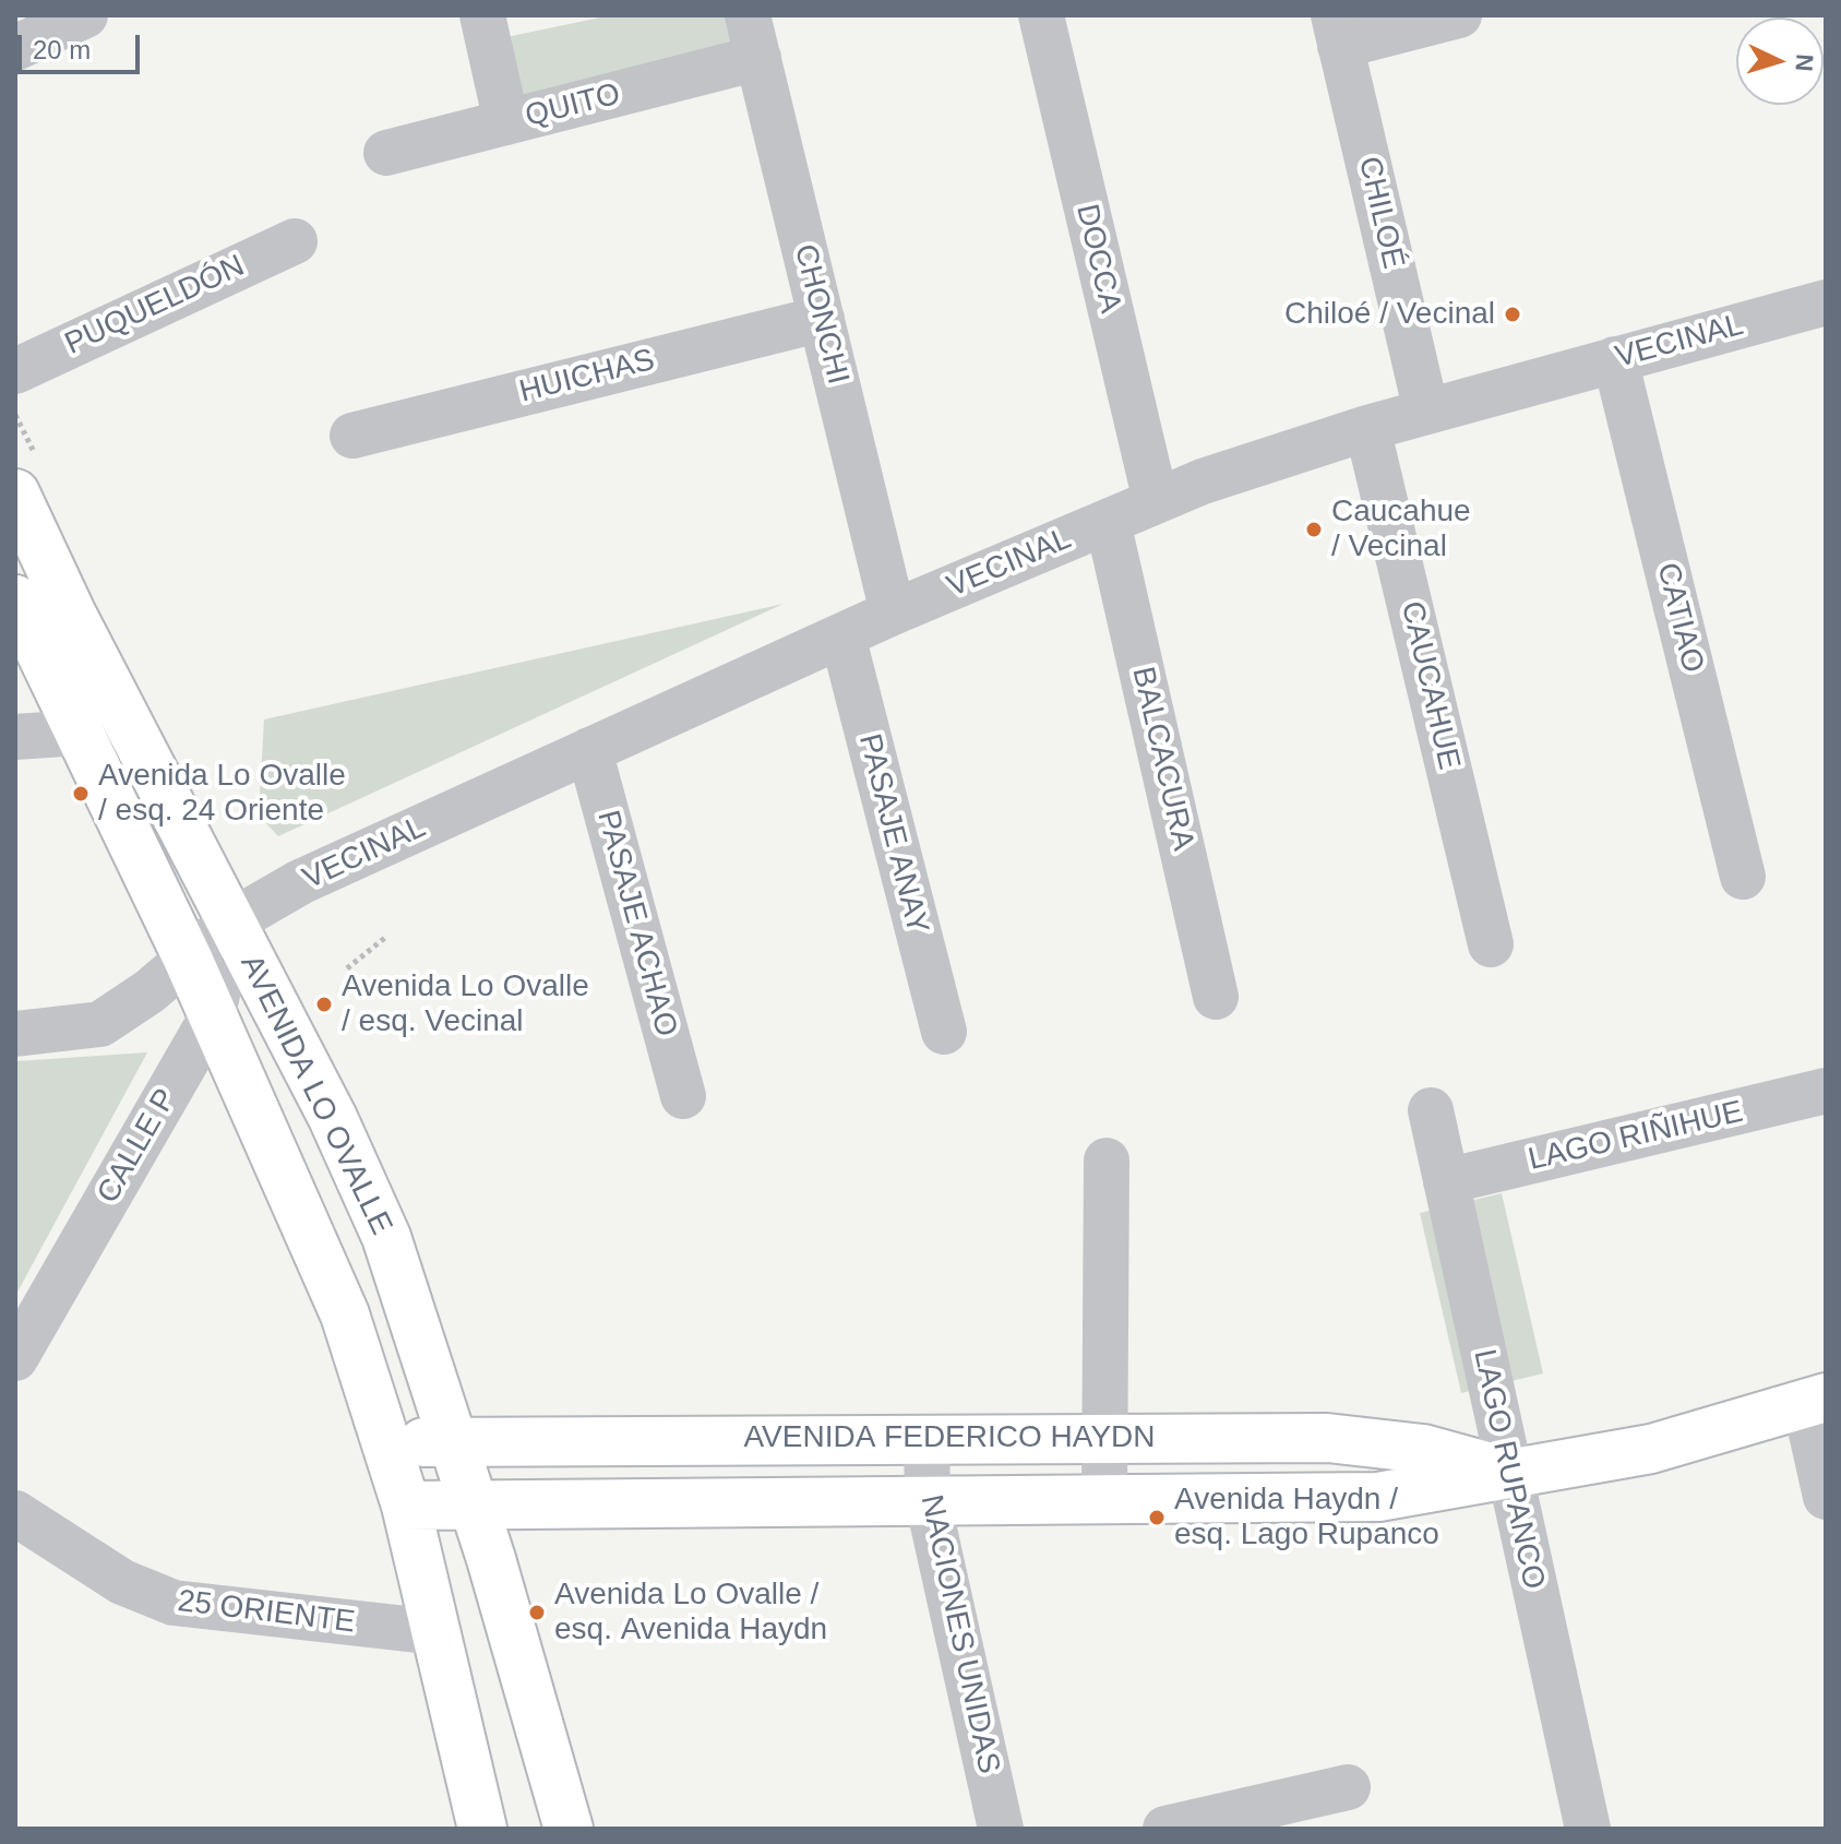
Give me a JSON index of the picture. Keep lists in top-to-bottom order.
{
  "streets": {
    "main road": ["AVENIDA LO OVALLE", "AVENIDA FEDERICO HAYDN"],
    "street": [
      "QUITO",
      "CHILOÉ",
      "DOCCA",
      "PUQUELDÓN",
      "CHONCHI",
      "VECINAL",
      "HUICHAS",
      "CATIAO",
      "CAUCAHUE",
      "BALCACURA",
      "PASAJE ANAY",
      "PASAJE ACHAO",
      "LAGO RIÑIHUE",
      "CALLE P",
      "LAGO RUPANCO",
      "25 ORIENTE",
      "NACIONES UNIDAS"
    ]
  },
  "crossings": [
    ["QUITO", "CHONCHI"],
    ["CHILOÉ", "VECINAL"],
    ["DOCCA", "VECINAL"],
    ["CHONCHI", "VECINAL"],
    ["CHONCHI", "HUICHAS"],
    ["VECINAL", "CATIAO"],
    ["VECINAL", "CAUCAHUE"],
    ["VECINAL", "BALCACURA"],
    ["VECINAL", "PASAJE ANAY"],
    ["VECINAL", "PASAJE ACHAO"],
    ["VECINAL", "AVENIDA LO OVALLE"],
    ["VECINAL", "CALLE P"],
    ["AVENIDA LO OVALLE", "CALLE P"],
    ["AVENIDA LO OVALLE", "AVENIDA FEDERICO HAYDN"],
    ["AVENIDA LO OVALLE", "25 ORIENTE"],
    ["LAGO RIÑIHUE", "LAGO RUPANCO"],
    ["AVENIDA FEDERICO HAYDN", "LAGO RUPANCO"],
    ["AVENIDA FEDERICO HAYDN", "NACIONES UNIDAS"]
  ],
  "places": [
    "Chiloé / Vecinal",
    "Caucahue / Vecinal",
    "Avenida Lo Ovalle / esq. 24 Oriente",
    "Avenida Lo Ovalle / esq. Vecinal",
    "Avenida Haydn / esq. Lago Rupanco",
    "Avenida Lo Ovalle / esq. Avenida Haydn"
  ],
  "scale_bar": "20 m",
  "north": "right"
}
